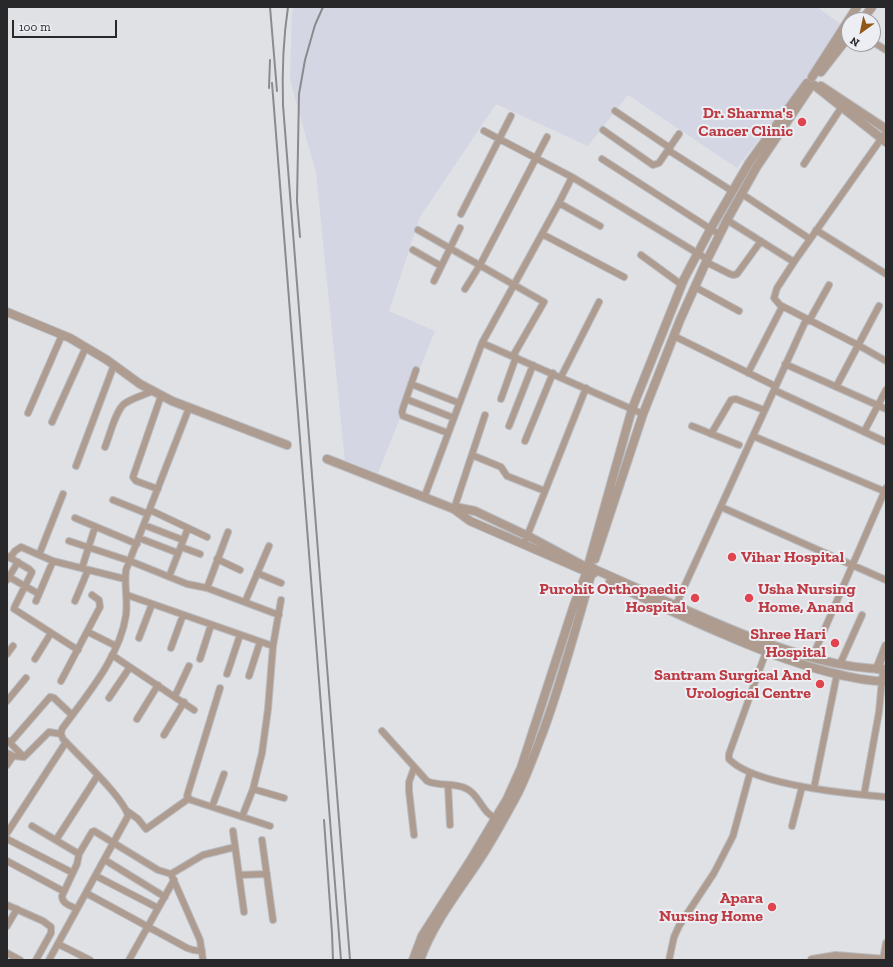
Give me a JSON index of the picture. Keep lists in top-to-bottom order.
{
  "places": [
    "Dr. Sharma's Cancer Clinic",
    "Vihar Hospital",
    "Purohit Orthopaedic Hospital",
    "Usha Nursing Home, Anand",
    "Shree Hari Hospital",
    "Santram Surgical And Urological Centre",
    "Apara Nursing Home"
  ],
  "scale_bar": "100 m",
  "north": "bottom left"
}
